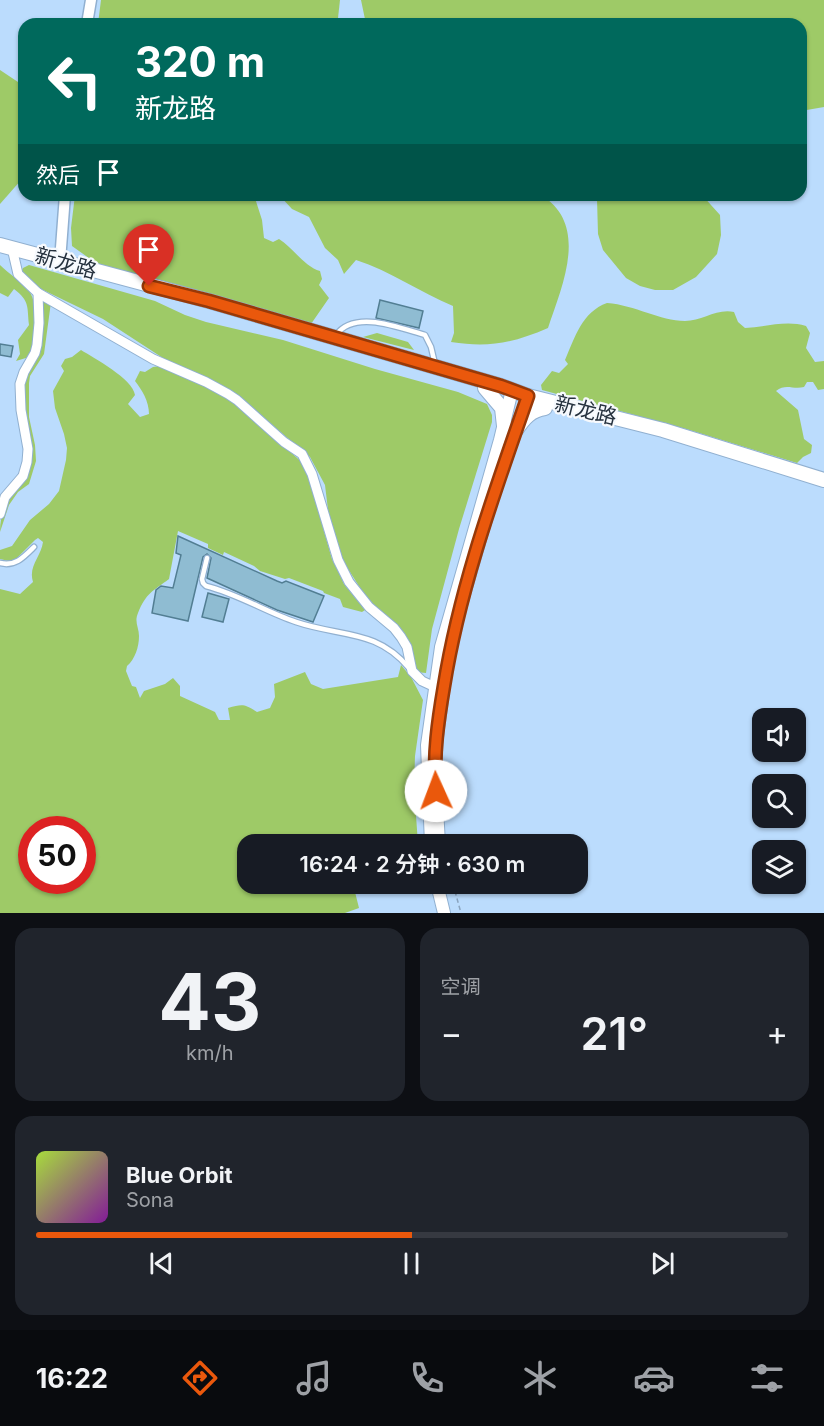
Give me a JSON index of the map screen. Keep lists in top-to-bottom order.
{
  "streets": {
    "main road": ["新龙路"]
  },
  "page": {
    "turn": ["320 m", "新龙路"],
    "then": "然后",
    "limit": "50",
    "trip": "16:24 · 2 分钟 · 630 m",
    "tile": [
      ["43", "km/h"],
      "空调"
    ],
    "heat": ["−", "21°", "+"],
    "song": ["Blue Orbit", "Sona"],
    "tabs": "16:22"
  }
}
